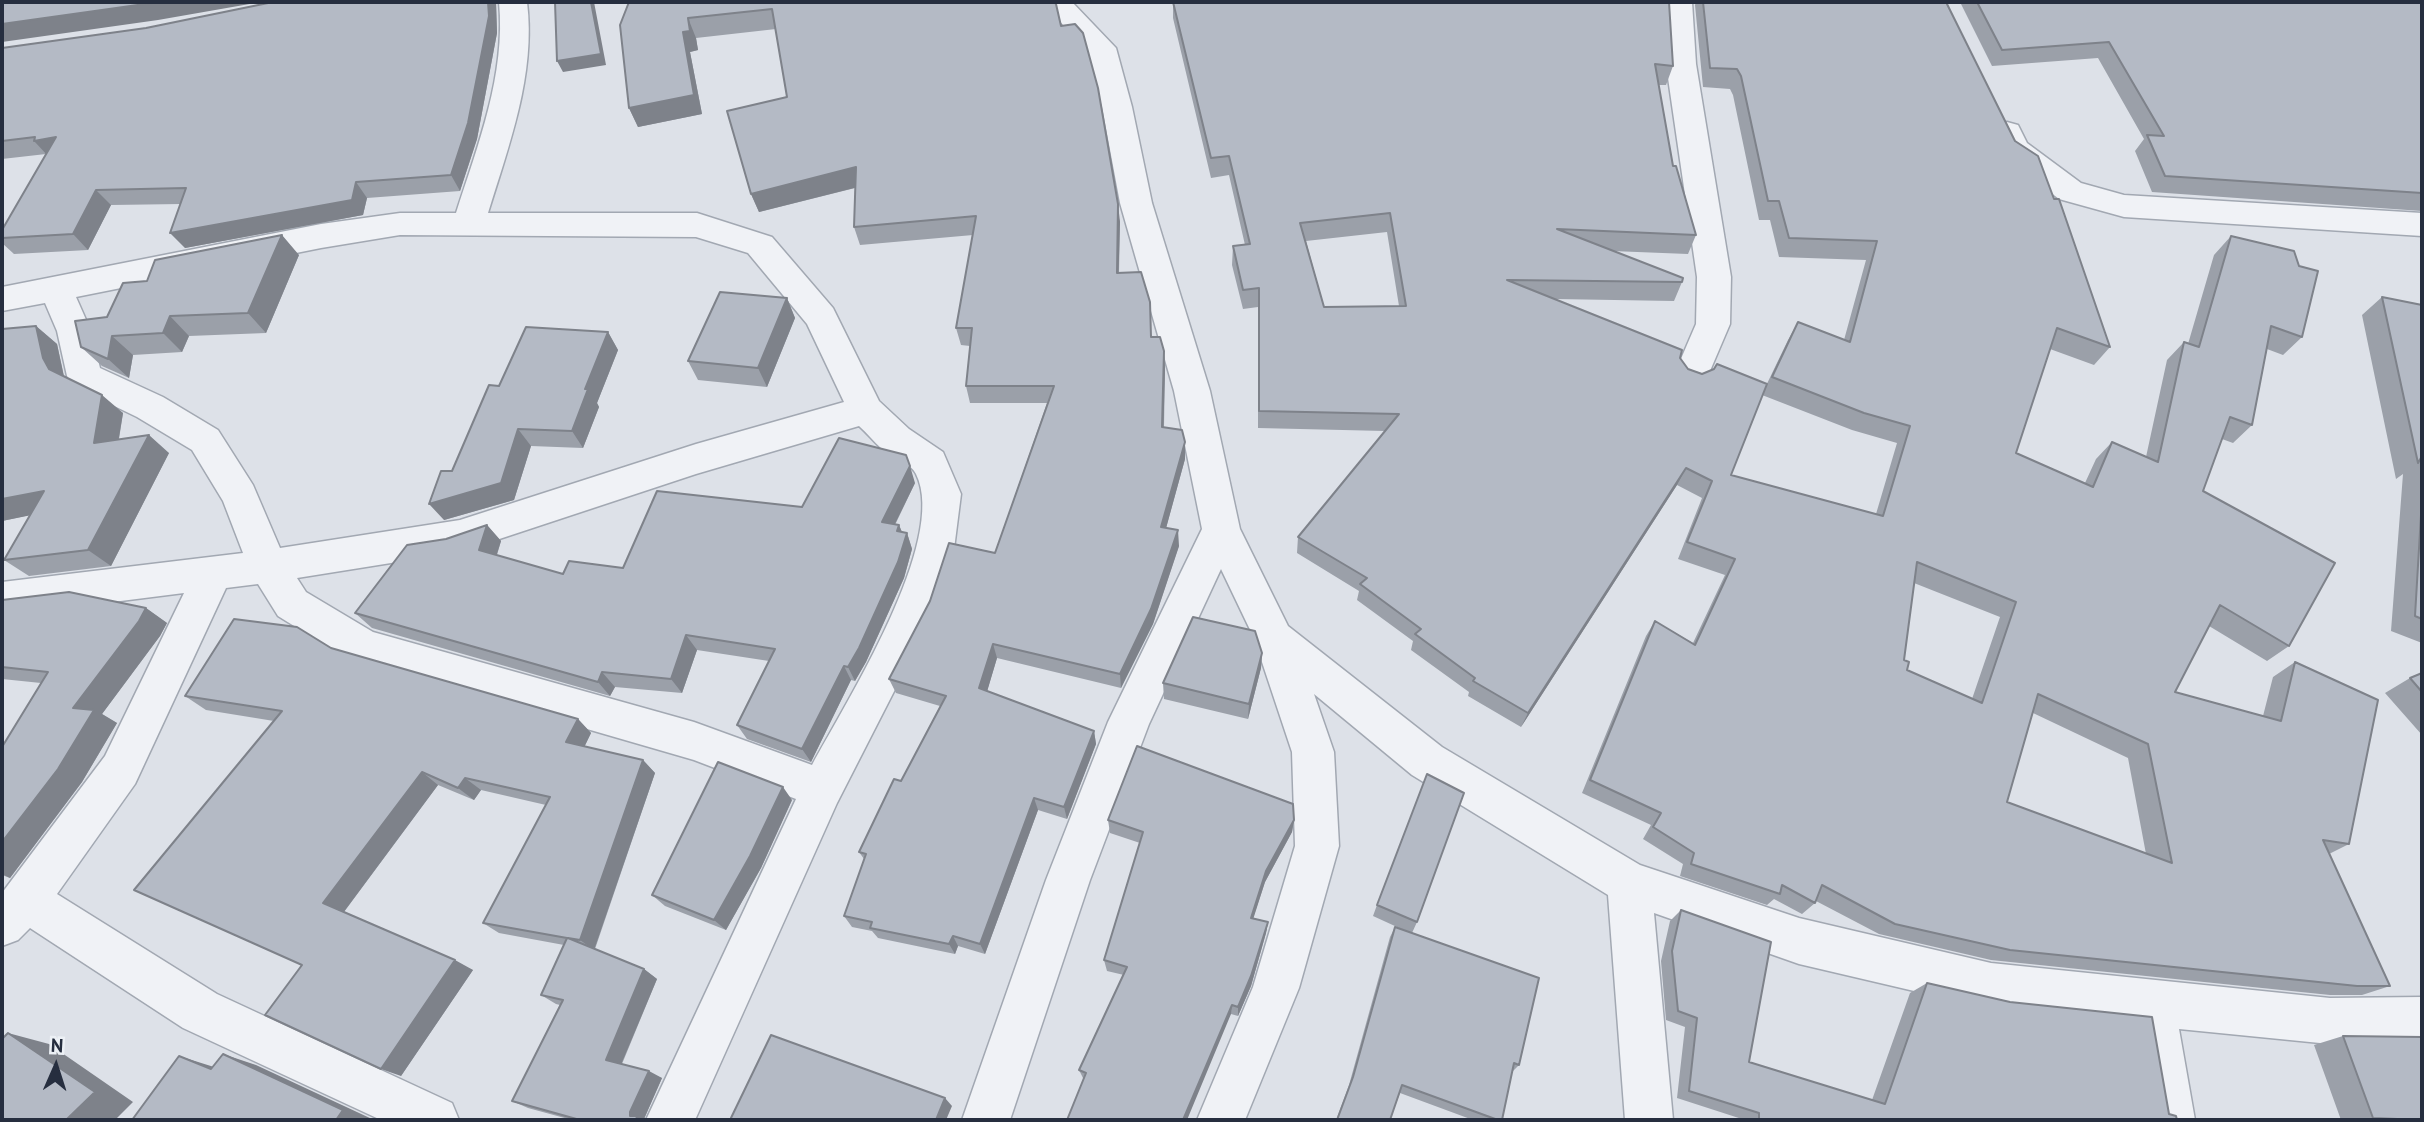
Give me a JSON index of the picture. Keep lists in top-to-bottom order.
{
  "north": "top"
}
